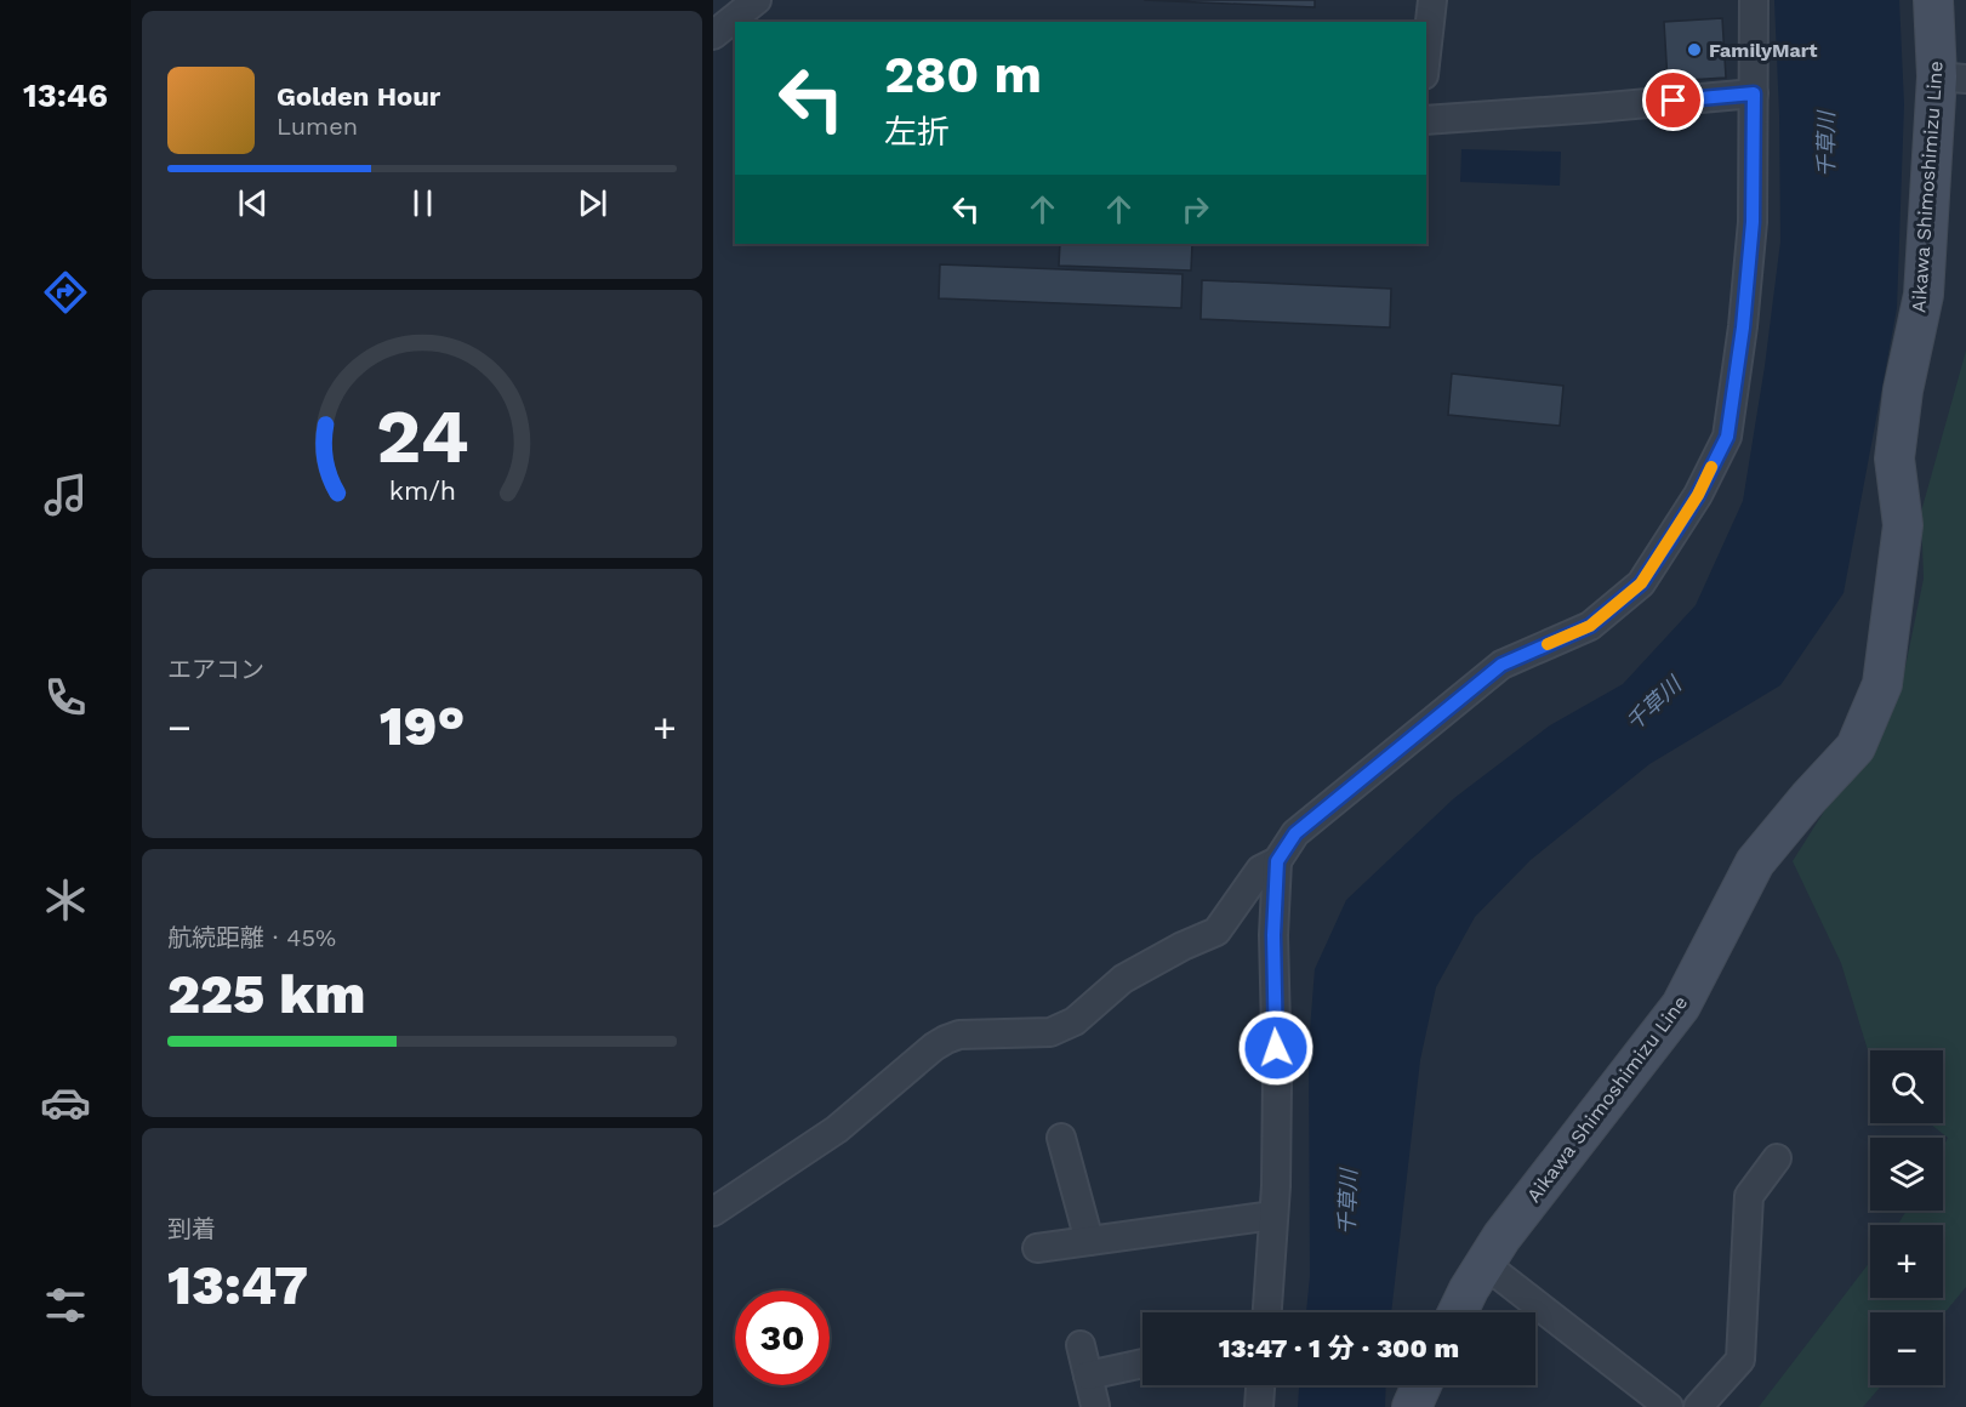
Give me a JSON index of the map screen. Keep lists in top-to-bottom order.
{
  "streets": {
    "main road": ["Aikawa Shimoshimizu Line"]
  },
  "water": ["千草川"],
  "places": ["FamilyMart"],
  "page": {
    "tabs": "13:46",
    "turn": ["280 m", "左折"],
    "song": ["Golden Hour", "Lumen"],
    "tile": [
      "エアコン",
      ["航続距離 · 45%", "225 km"],
      ["到着", "13:47"]
    ],
    "heat": ["−", "19°", "+"],
    "map_buttons": ["+", "−"],
    "limit": "30",
    "trip": "13:47 · 1 分 · 300 m",
    "gauge": ["24", "km/h"]
  }
}
